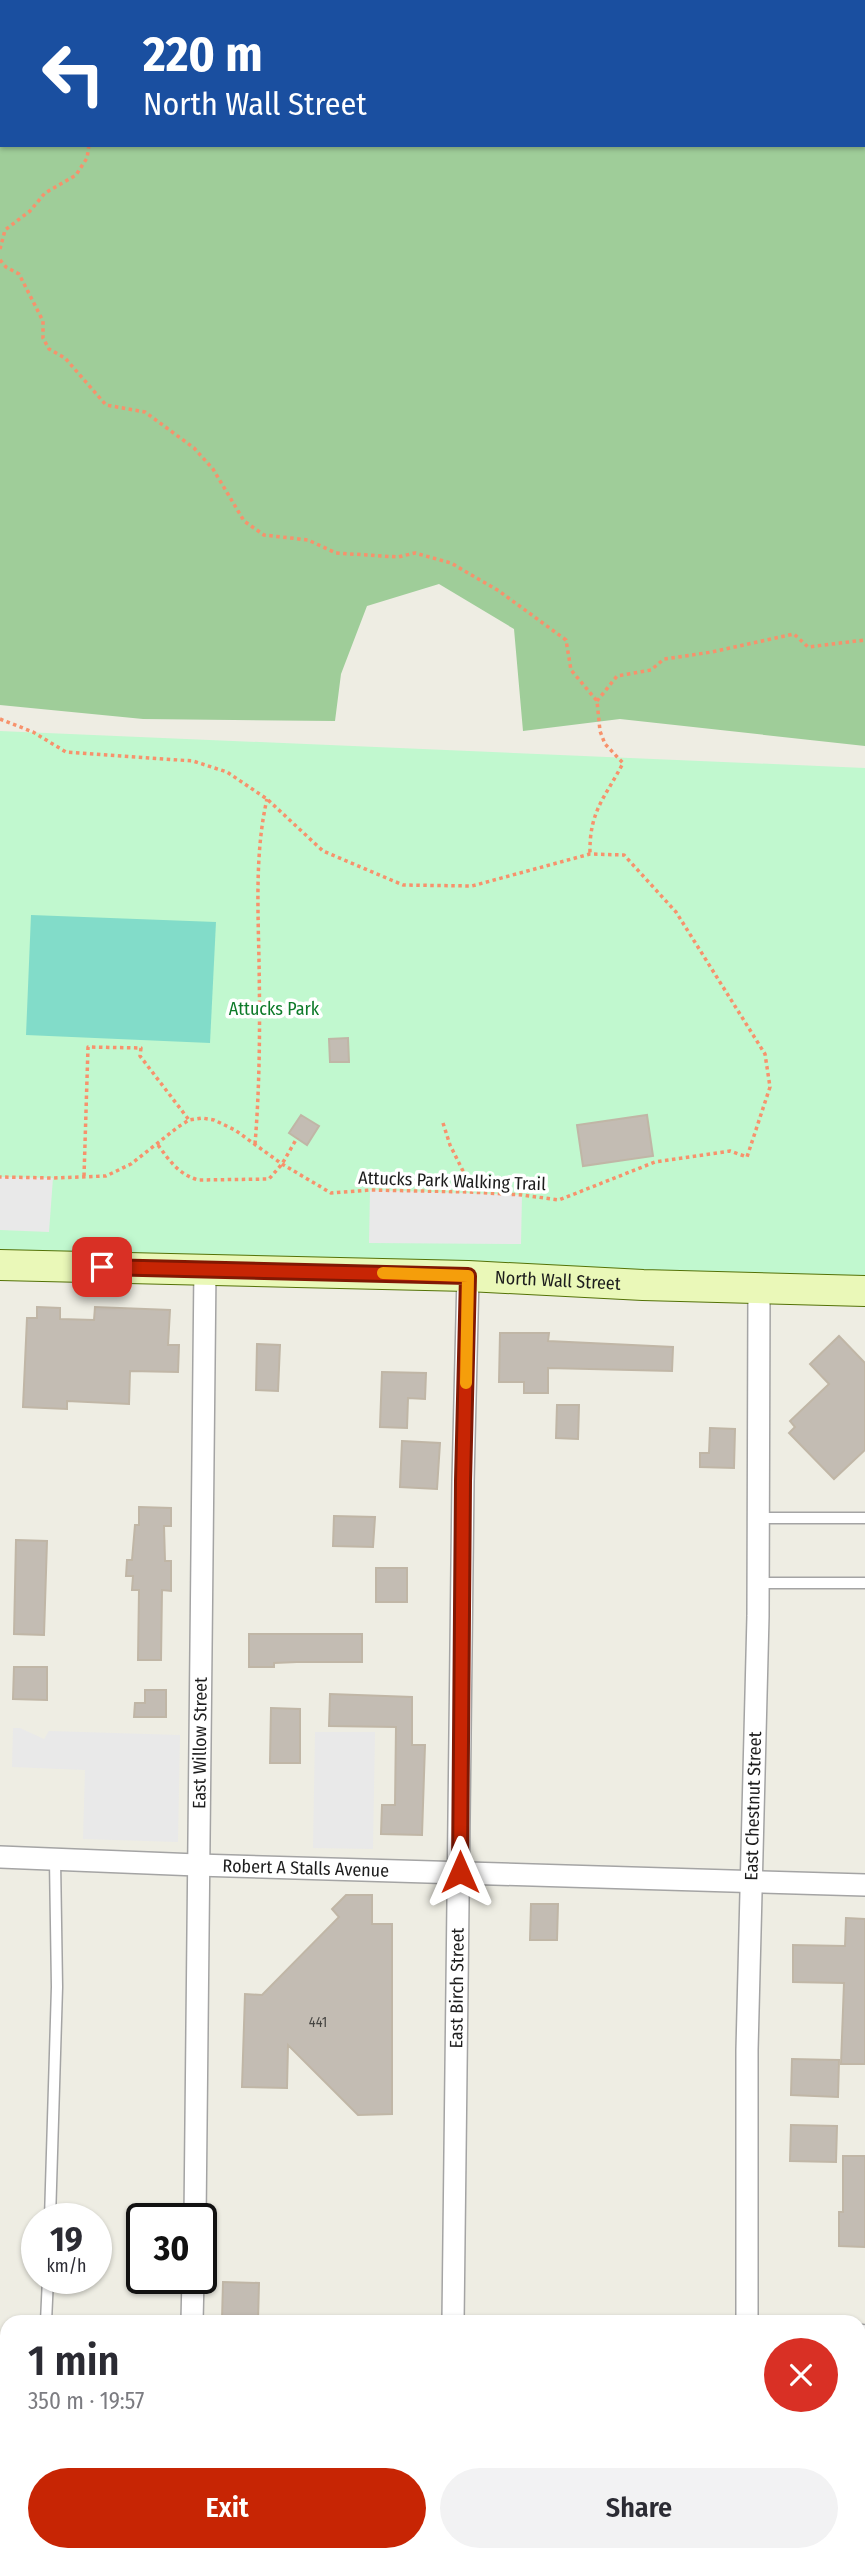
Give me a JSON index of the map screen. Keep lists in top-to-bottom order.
{
  "streets": {
    "street": [
      "North Wall Street",
      "East Willow Street",
      "East Chestnut Street",
      "Robert A Stalls Avenue",
      "East Birch Street"
    ],
    "path": ["Attucks Park Walking Trail"]
  },
  "crossings": [
    ["North Wall Street", "East Willow Street"],
    ["North Wall Street", "East Chestnut Street"],
    ["North Wall Street", "East Birch Street"],
    ["East Willow Street", "Robert A Stalls Avenue"],
    ["East Chestnut Street", "Robert A Stalls Avenue"],
    ["Robert A Stalls Avenue", "East Birch Street"]
  ],
  "parks": ["Attucks Park"],
  "house_numbers": ["441"],
  "page": {
    "turn": ["220 m", "North Wall Street"],
    "speed": "19 km/h",
    "limit": "30",
    "heading": ["1 min", "350 m · 19:57"],
    "buttons": ["Exit", "Share"]
  }
}
